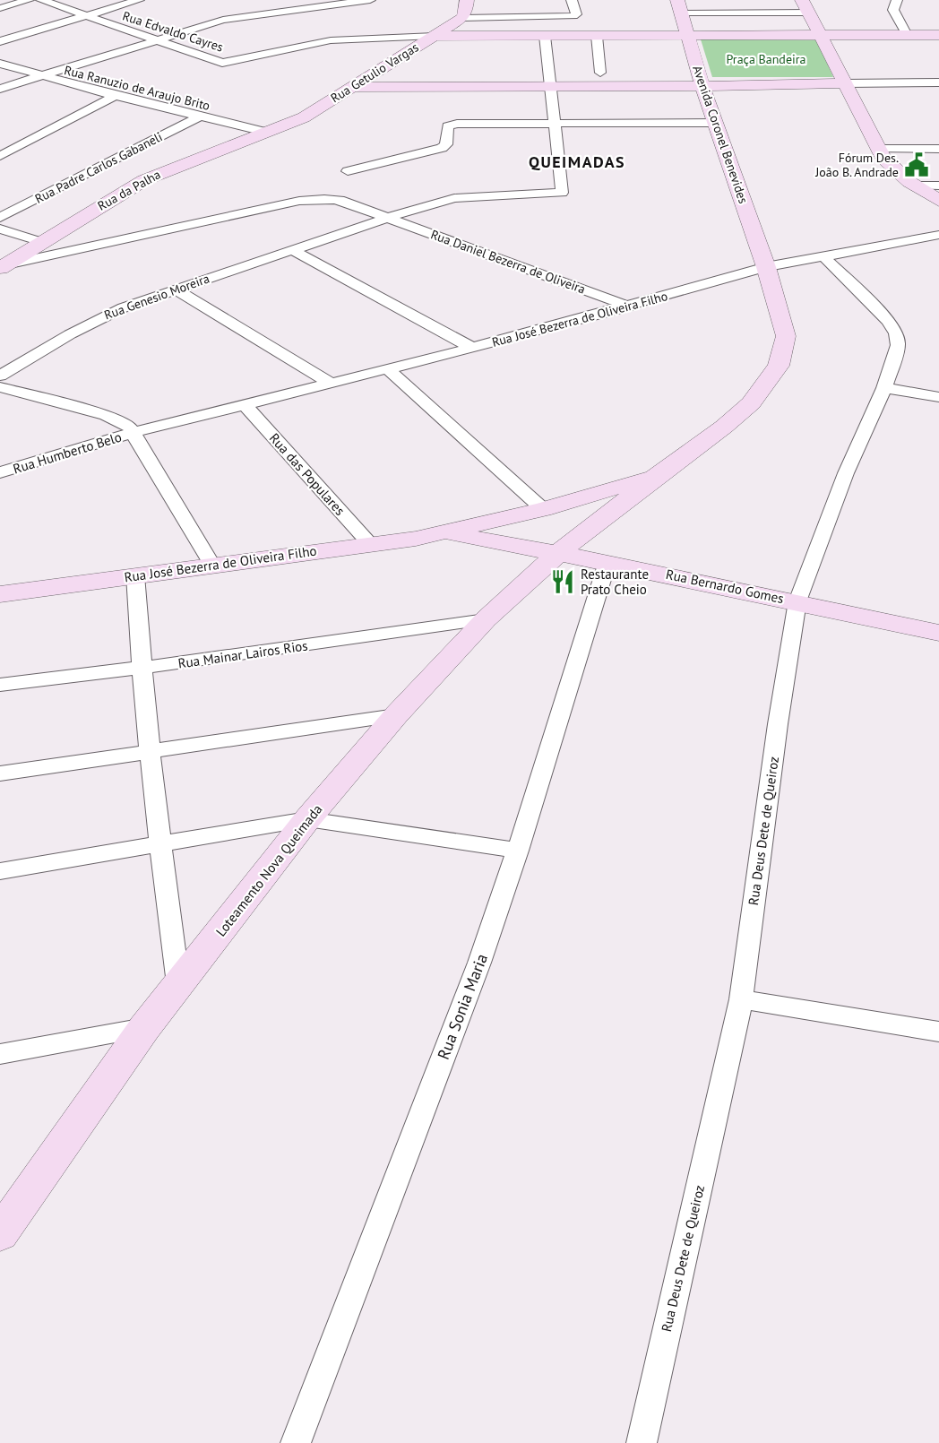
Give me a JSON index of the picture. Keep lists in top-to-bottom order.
{
  "streets": {
    "street": [
      "Rua Edvaldo Cayres",
      "Rua Getulio Vargas",
      "Rua Ranuzio de Araujo Brito",
      "Avenida Coronel Benevides",
      "Rua Padre Carlos Gabaneli",
      "Rua da Palha",
      "Rua Daniel Bezerra de Oliveira",
      "Rua Genesio Moreira",
      "Rua José Bezerra de Oliveira Filho",
      "Rua Humberto Belo",
      "Rua das Populares",
      "Rua Bernardo Gomes",
      "Rua Mainar Lairos Rios",
      "Rua Deus Dete de Queiroz",
      "Loteamento Nova Queimada",
      "Rua Sonia Maria"
    ]
  },
  "crossings": [
    ["Rua Edvaldo Cayres", "Rua Getulio Vargas"],
    ["Rua Getulio Vargas", "Rua Ranuzio de Araujo Brito"],
    ["Rua Getulio Vargas", "Rua da Palha"],
    ["Rua Ranuzio de Araujo Brito", "Rua Padre Carlos Gabaneli"],
    ["Rua Ranuzio de Araujo Brito", "Rua da Palha"],
    ["Avenida Coronel Benevides", "Rua José Bezerra de Oliveira Filho"],
    ["Rua Daniel Bezerra de Oliveira", "Rua Genesio Moreira"],
    ["Rua Daniel Bezerra de Oliveira", "Rua José Bezerra de Oliveira Filho"],
    ["Rua José Bezerra de Oliveira Filho", "Rua Humberto Belo"],
    ["Rua José Bezerra de Oliveira Filho", "Rua das Populares"],
    ["Rua José Bezerra de Oliveira Filho", "Rua Bernardo Gomes"],
    ["Rua José Bezerra de Oliveira Filho", "Loteamento Nova Queimada"],
    ["Rua Bernardo Gomes", "Rua Deus Dete de Queiroz"],
    ["Rua Bernardo Gomes", "Loteamento Nova Queimada"],
    ["Rua Bernardo Gomes", "Rua Sonia Maria"],
    ["Rua Mainar Lairos Rios", "Loteamento Nova Queimada"]
  ],
  "districts": ["QUEIMADAS"],
  "parks": ["Praça Bandeira"],
  "places": {
    "public building": ["Fórum Des. João B. Andrade"],
    "restaurant": ["Restaurante Prato Cheio"]
  }
}
